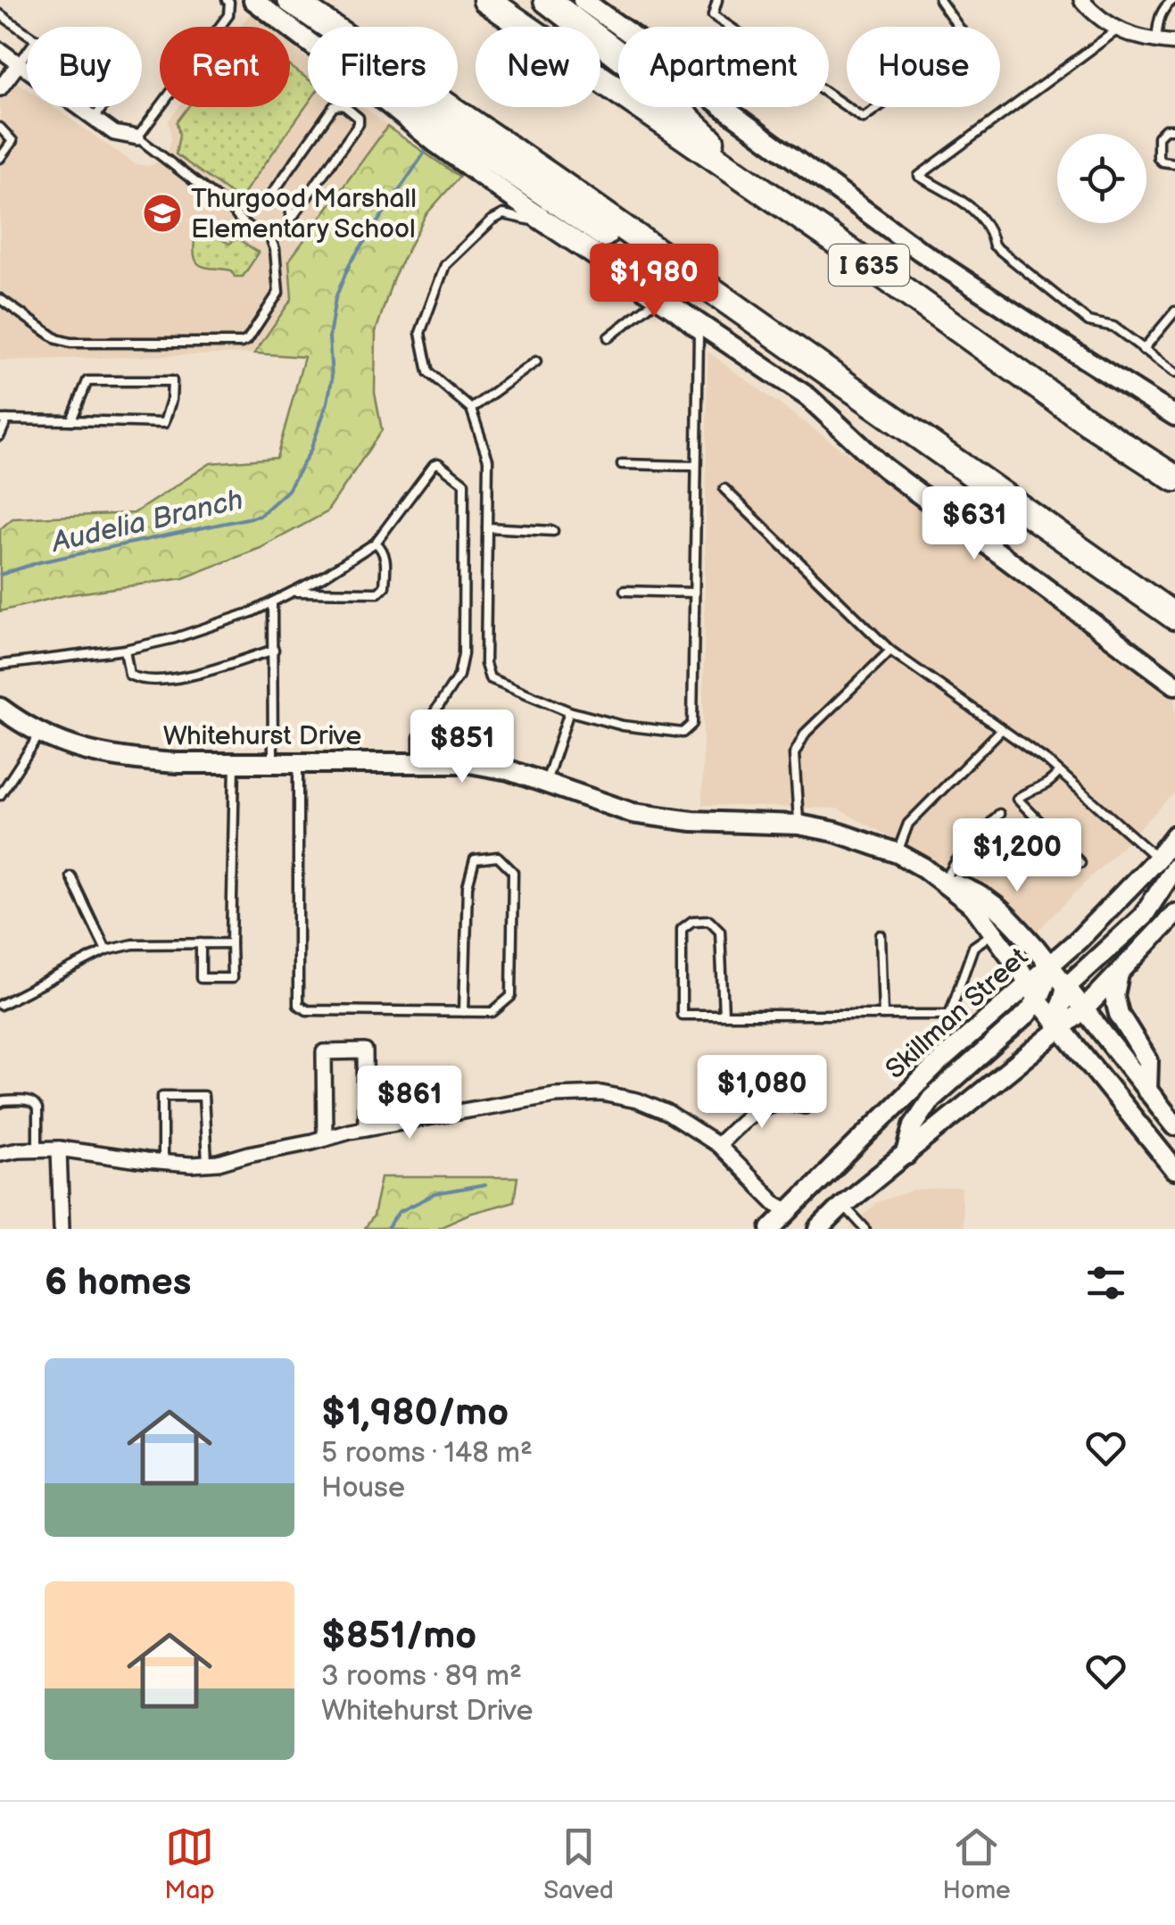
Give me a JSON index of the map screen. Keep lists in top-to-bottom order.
{
  "streets": {
    "highway": ["I 635"],
    "main road": ["Whitehurst Drive", "Skillman Street"]
  },
  "crossings": [
    ["Whitehurst Drive", "Skillman Street"]
  ],
  "water": ["Audelia Branch"],
  "places": {
    "school or university": ["Thurgood Marshall Elementary School"]
  },
  "page": {
    "chip": [
      "Buy",
      "Rent",
      "Filters",
      "New",
      "Apartment",
      "House"
    ],
    "price": [
      "$1,980",
      "$631",
      "$851",
      "$1,200",
      "$1,080",
      "$861"
    ],
    "heading": "6 homes",
    "list": [
      {
        "name": "$1,980/mo",
        "note": "5 rooms · 148 m² · House"
      },
      {
        "name": "$851/mo",
        "note": "3 rooms · 89 m² · Whitehurst Drive"
      }
    ],
    "tabs": ["Map", "Saved", "Home"]
  }
}
